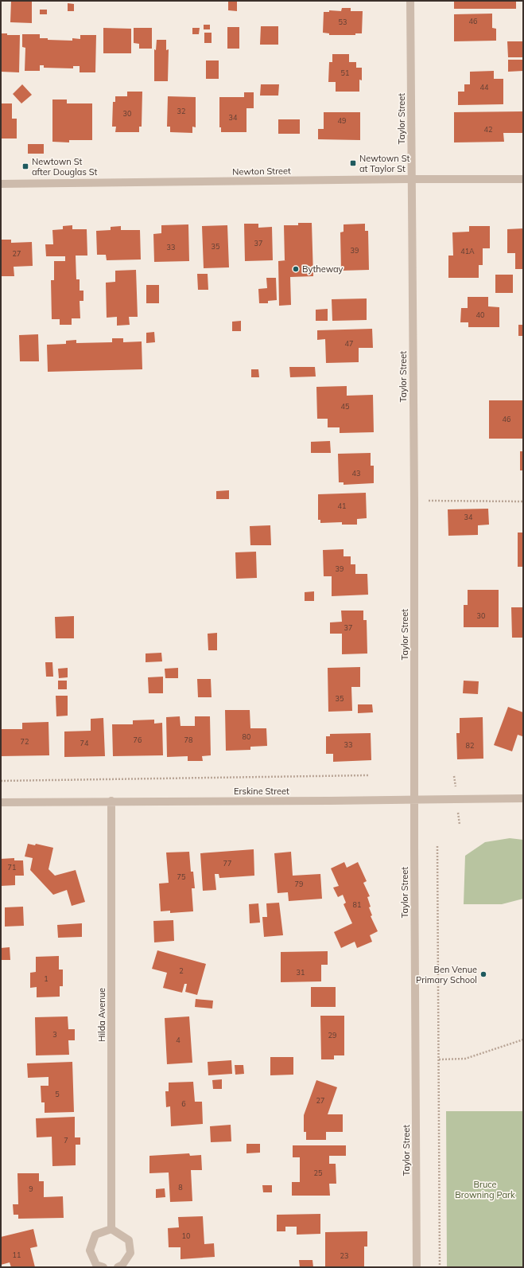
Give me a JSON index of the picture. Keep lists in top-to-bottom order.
{
  "streets": {
    "street": [
      "Taylor Street",
      "Newton Street",
      "Erskine Street",
      "Hilda Avenue"
    ]
  },
  "crossings": [
    ["Taylor Street", "Newton Street"],
    ["Taylor Street", "Erskine Street"],
    ["Erskine Street", "Hilda Avenue"]
  ],
  "parks": ["Bruce Browning Park"],
  "places": {
    "transit": ["Newtown St at Taylor St", "Newtown St after Douglas St"],
    "other": ["Bytheway", "Ben Venue Primary School"]
  },
  "house_numbers": [
    "46",
    "53",
    "51",
    "44",
    "32",
    "30",
    "34",
    "49",
    "42",
    "37",
    "35",
    "33",
    "39",
    "41A",
    "27",
    "40",
    "47",
    "45",
    "46",
    "43",
    "41",
    "34",
    "39",
    "30",
    "37",
    "35",
    "80",
    "76",
    "78",
    "72",
    "74",
    "33",
    "82",
    "77",
    "71",
    "75",
    "79",
    "81",
    "2",
    "31",
    "1",
    "3",
    "29",
    "4",
    "5",
    "27",
    "6",
    "7",
    "25",
    "8",
    "9",
    "10",
    "11",
    "23"
  ]
}
